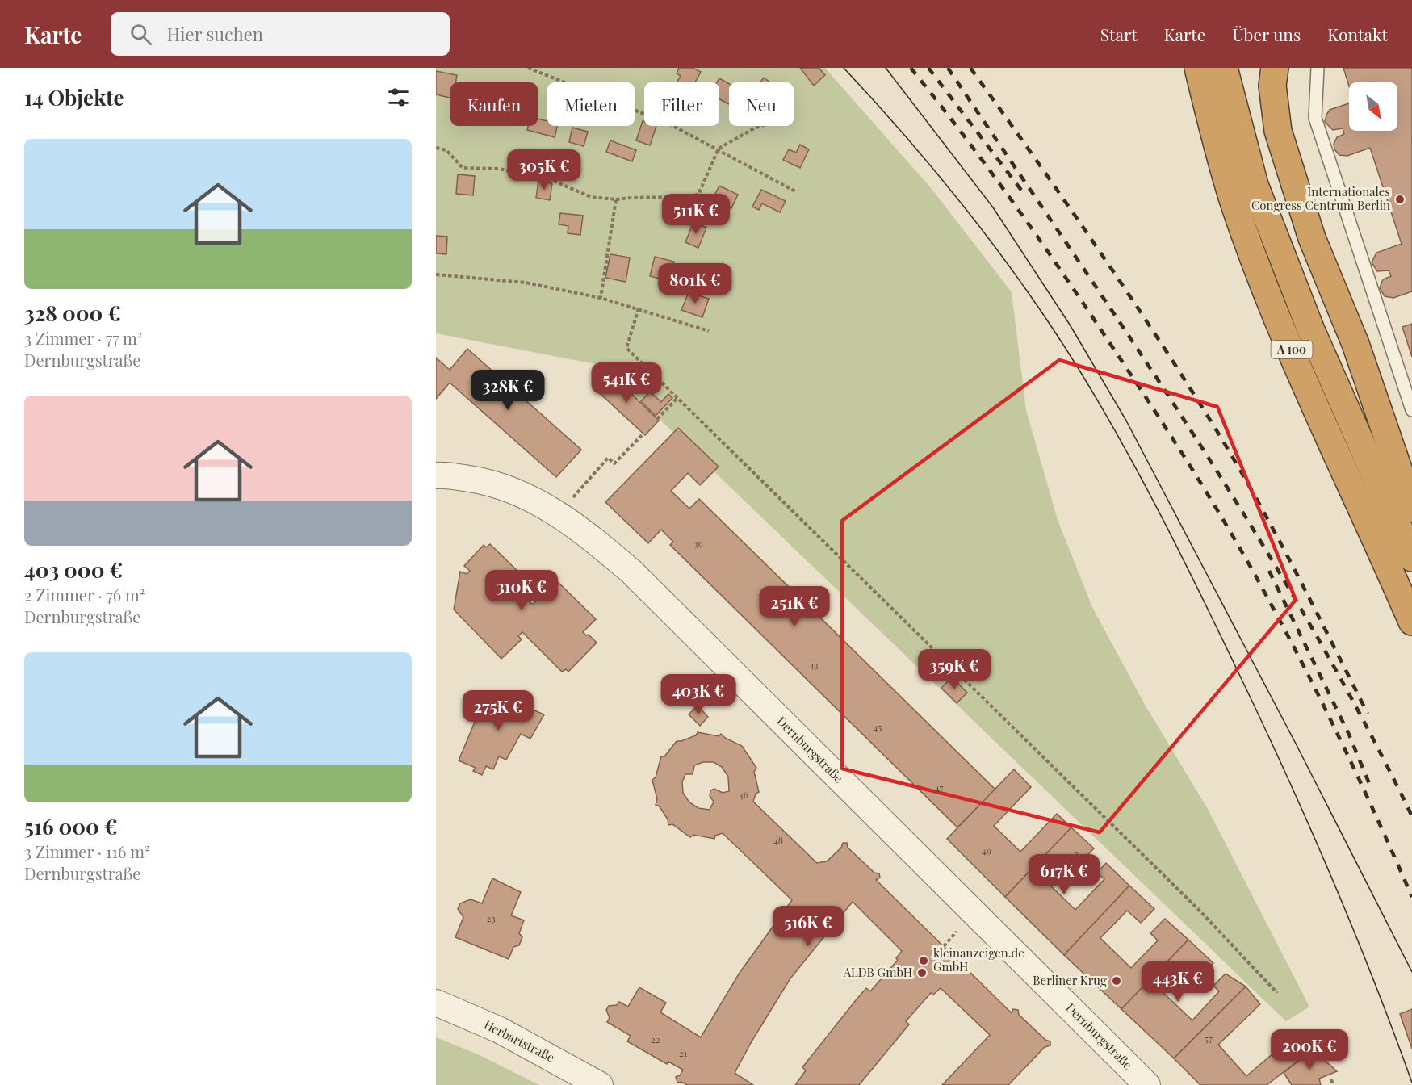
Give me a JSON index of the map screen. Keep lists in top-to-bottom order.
{
  "streets": {
    "highway": ["A 100"],
    "street": ["Dernburgstraße", "Herbartstraße"]
  },
  "places": [
    "Internationales Congress Centrum Berlin",
    "kleinanzeigen.de GmbH",
    "ALDB GmbH",
    "Berliner Krug"
  ],
  "house_numbers": [
    "39",
    "43",
    "45",
    "47",
    "46",
    "48",
    "49",
    "23",
    "57",
    "22",
    "21"
  ],
  "north": "bottom right",
  "page": {
    "header": "Karte",
    "search": "Hier suchen",
    "nav": [
      "Start",
      "Karte",
      "Über uns",
      "Kontakt"
    ],
    "heading": "14 Objekte",
    "chip": [
      "Kaufen",
      "Mieten",
      "Filter",
      "Neu"
    ],
    "list": [
      {
        "name": "328 000 €",
        "note": "3 Zimmer · 77 m² · Dernburgstraße"
      },
      {
        "name": "403 000 €",
        "note": "2 Zimmer · 76 m² · Dernburgstraße"
      },
      {
        "name": "516 000 €",
        "note": "3 Zimmer · 116 m² · Dernburgstraße"
      }
    ],
    "price": [
      "305K €",
      "511K €",
      "801K €",
      "541K €",
      "328K €",
      "310K €",
      "251K €",
      "359K €",
      "403K €",
      "275K €",
      "617K €",
      "516K €",
      "443K €",
      "200K €"
    ]
  }
}
